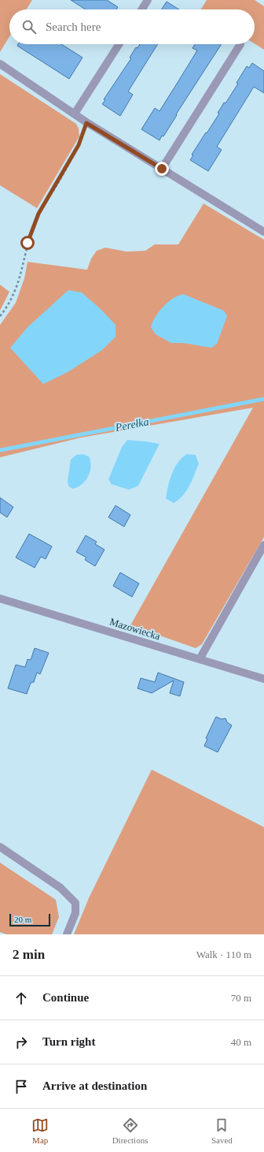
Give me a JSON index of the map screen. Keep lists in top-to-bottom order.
{
  "streets": {
    "street": ["Mazowiecka"]
  },
  "water": ["Perełka"],
  "scale_bar": "20 m",
  "page": {
    "search": "Search here",
    "scale": "20 m",
    "heading": ["2 min", "Walk · 110 m"],
    "list": [
      ["Continue", "70 m"],
      ["Turn right", "40 m"],
      "Arrive at destination"
    ],
    "nav": ["Map", "Directions", "Saved"]
  }
}
